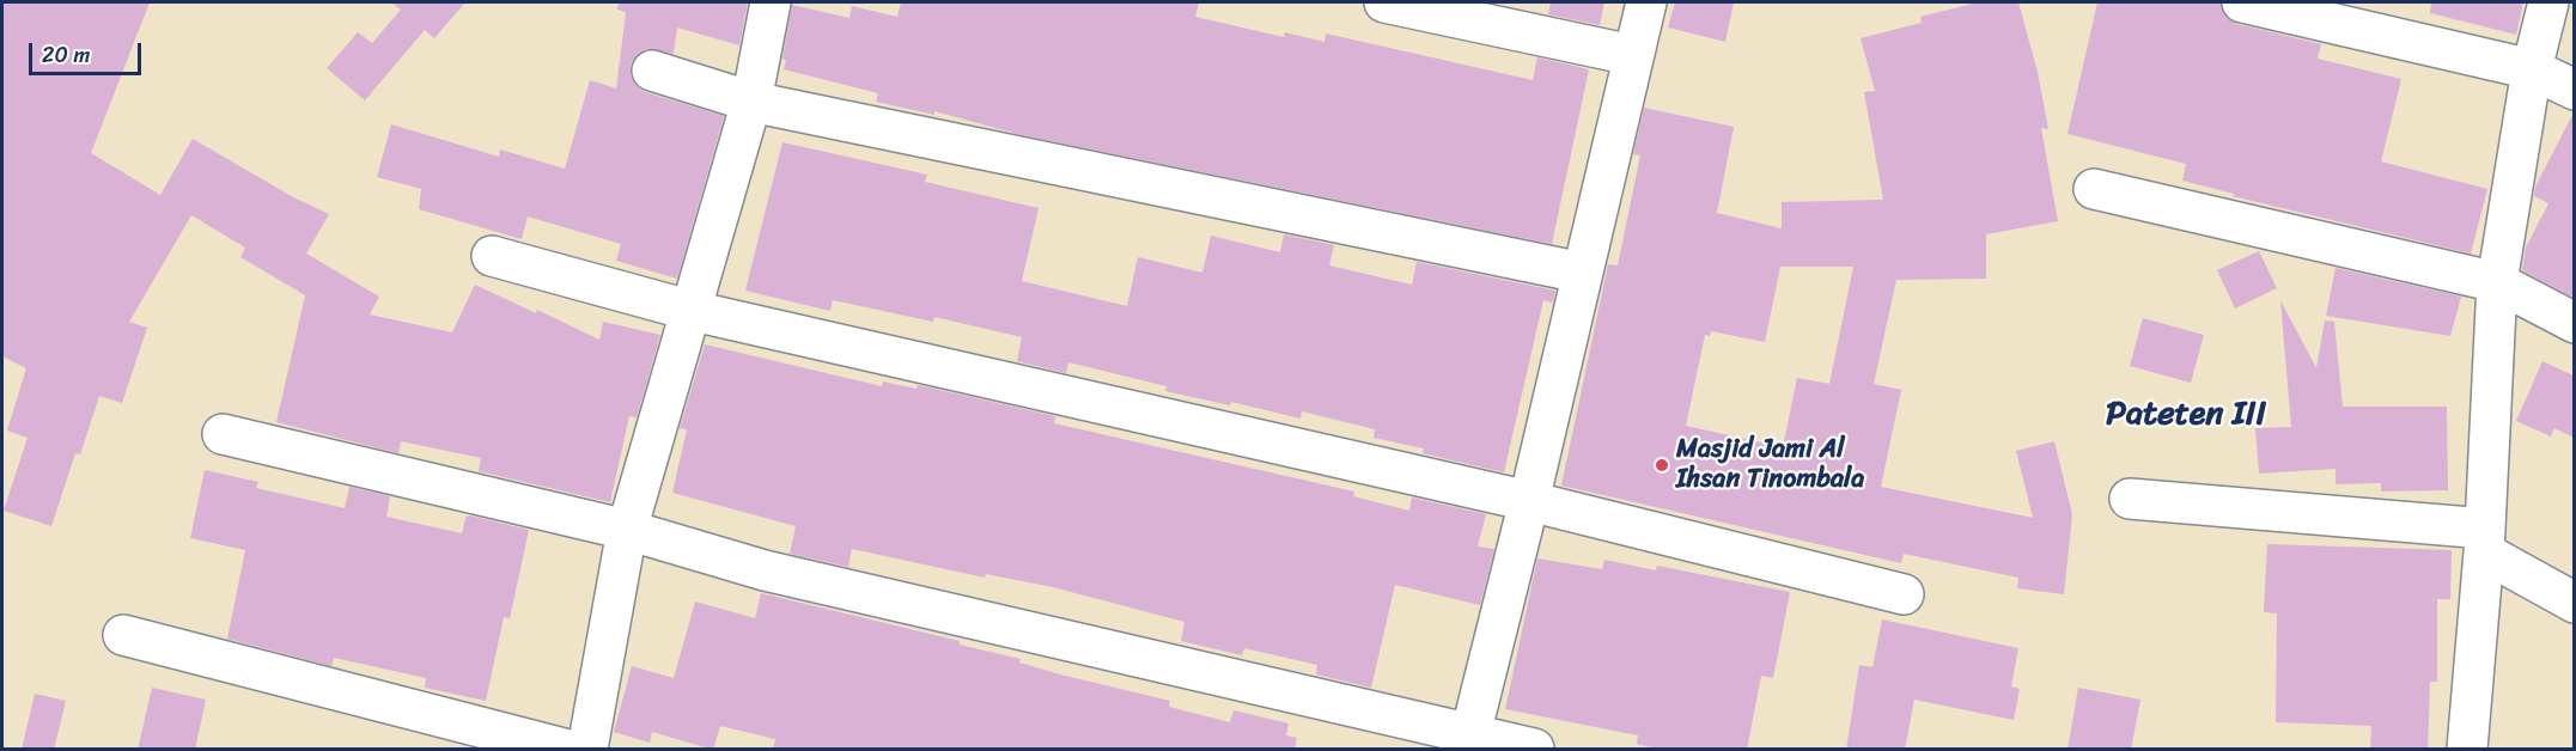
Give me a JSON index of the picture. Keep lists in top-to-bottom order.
{
  "districts": ["Pateten III"],
  "places": ["Masjid Jami Al Ihsan Tinombala"],
  "scale_bar": "20 m"
}
